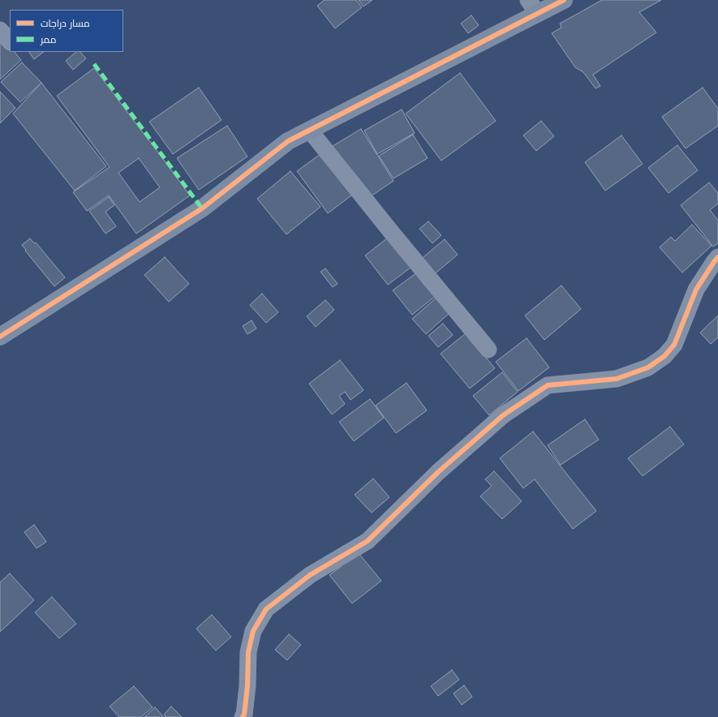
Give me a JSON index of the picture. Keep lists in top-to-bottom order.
{
  "legend": ["مسار دراجات", "ممر"]
}
